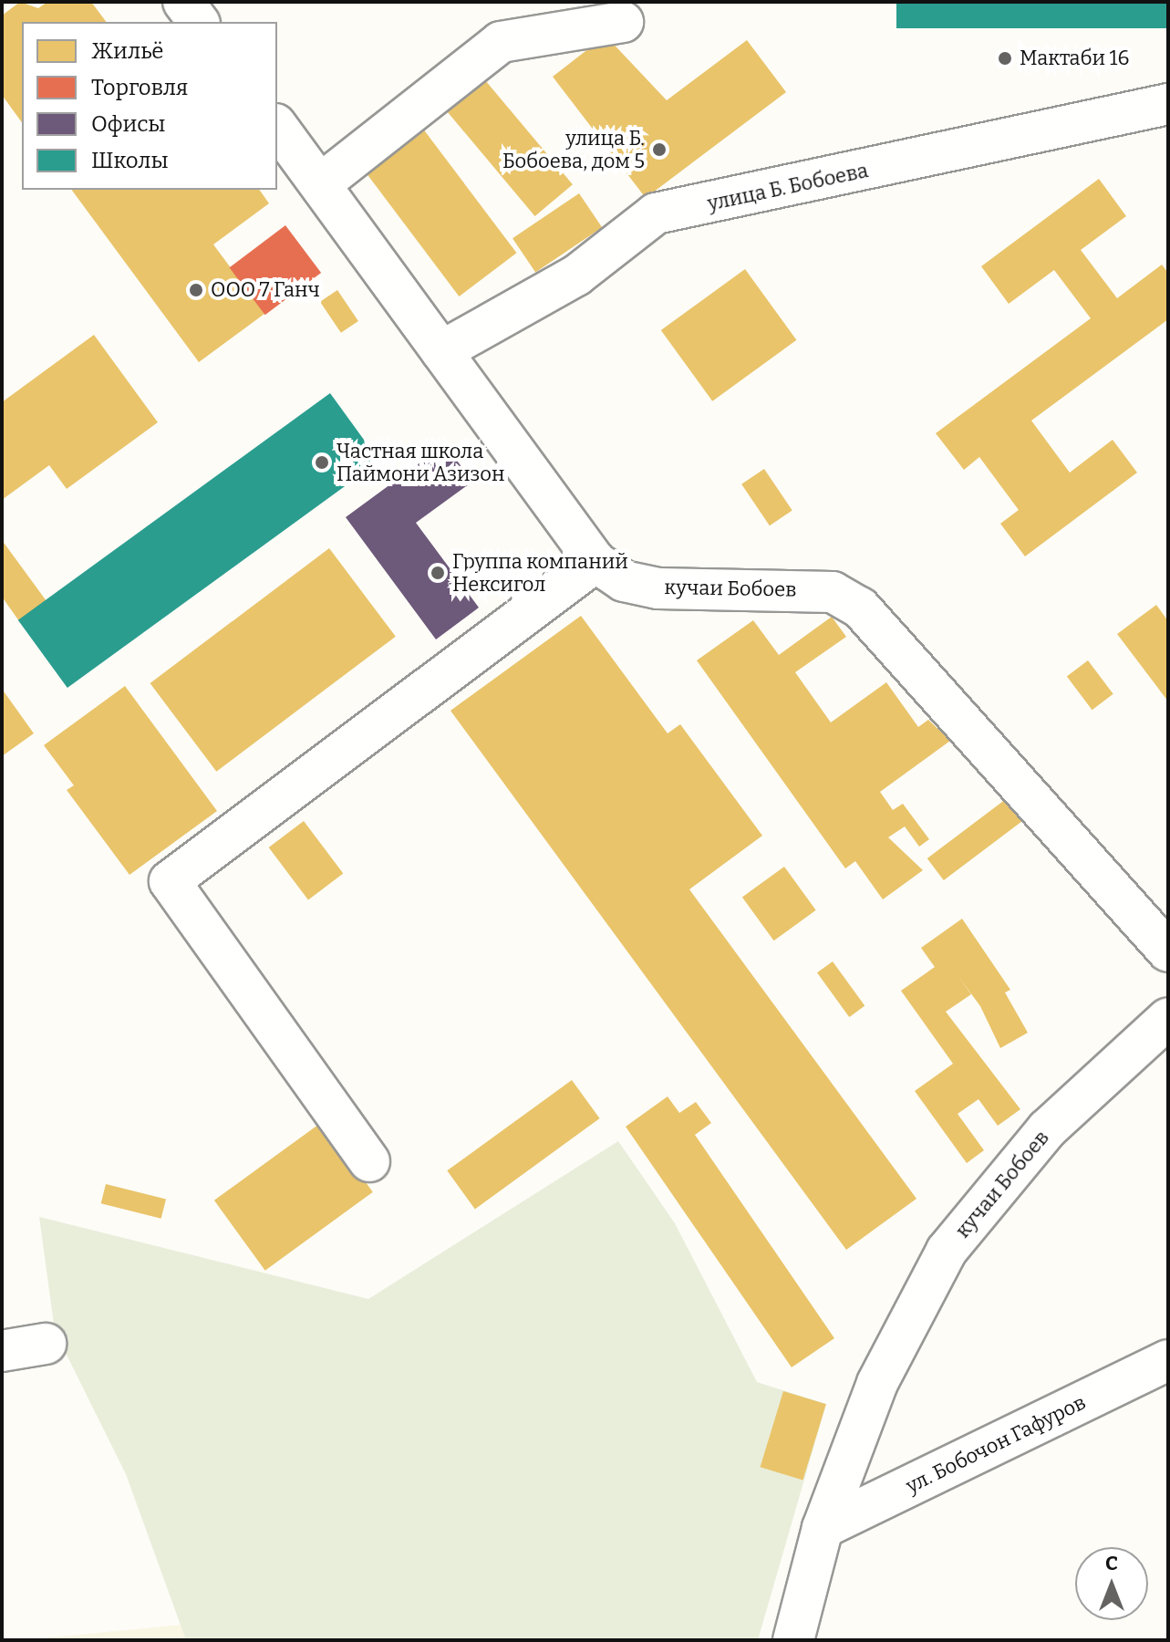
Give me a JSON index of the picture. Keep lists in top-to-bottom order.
{
  "streets": {
    "street": ["улица Б. Бобоева", "кучаи Бобоев", "ул. Бобочон Гафуров"]
  },
  "crossings": [
    ["улица Б. Бобоева", "кучаи Бобоев"],
    ["кучаи Бобоев", "ул. Бобочон Гафуров"]
  ],
  "places": [
    "Мактаби 16",
    "улица Б. Бобоева, дом 5",
    "ООО 7 Ганч",
    "Частная школа Паймони Азизон",
    "Группа компаний Нексигол"
  ],
  "legend": [
    "Жильё",
    "Торговля",
    "Офисы",
    "Школы"
  ],
  "north": "top"
}
